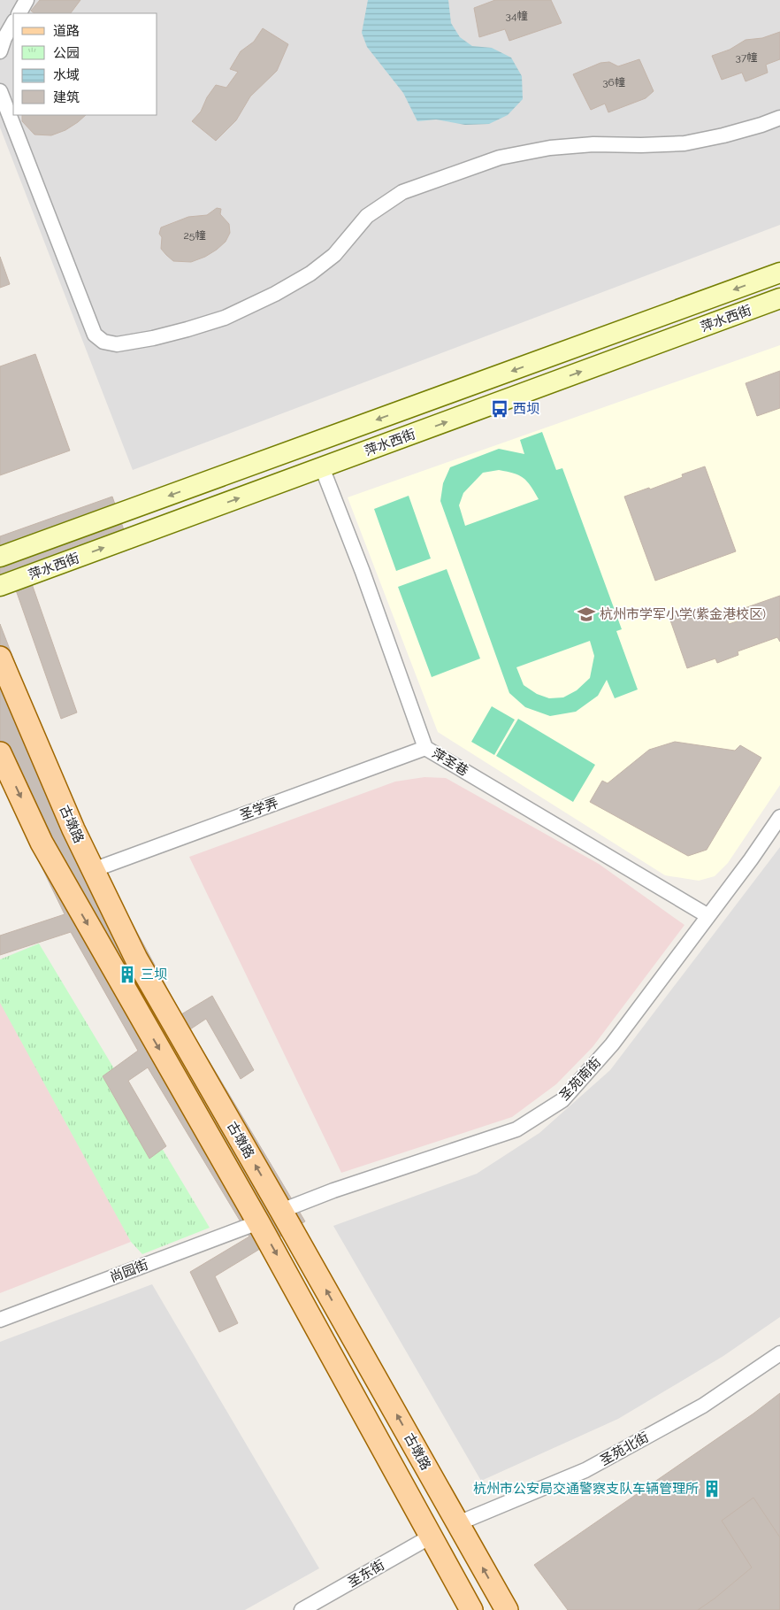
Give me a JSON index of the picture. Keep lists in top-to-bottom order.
{
  "streets": {
    "main road": ["萍水西街", "古墩路"],
    "street": [
      "萍圣巷",
      "圣学弄",
      "圣苑南街",
      "尚园街",
      "圣苑北街",
      "圣东街"
    ]
  },
  "crossings": [
    ["萍水西街", "萍圣巷"],
    ["萍圣巷", "圣学弄"],
    ["萍圣巷", "圣苑南街"],
    ["圣学弄", "古墩路"],
    ["古墩路", "圣苑南街"],
    ["古墩路", "尚园街"],
    ["古墩路", "圣苑北街"],
    ["古墩路", "圣东街"]
  ],
  "places": {
    "bus stop": ["西坝"],
    "school or university": ["杭州市学军小学(紫金港校区)"],
    "building": ["三坝", "杭州市公安局交通警察支队车辆管理所"]
  },
  "house_numbers": [
    "34幢",
    "37幢",
    "36幢",
    "25幢"
  ],
  "legend": [
    "道路",
    "公园",
    "水域",
    "建筑"
  ]
}
